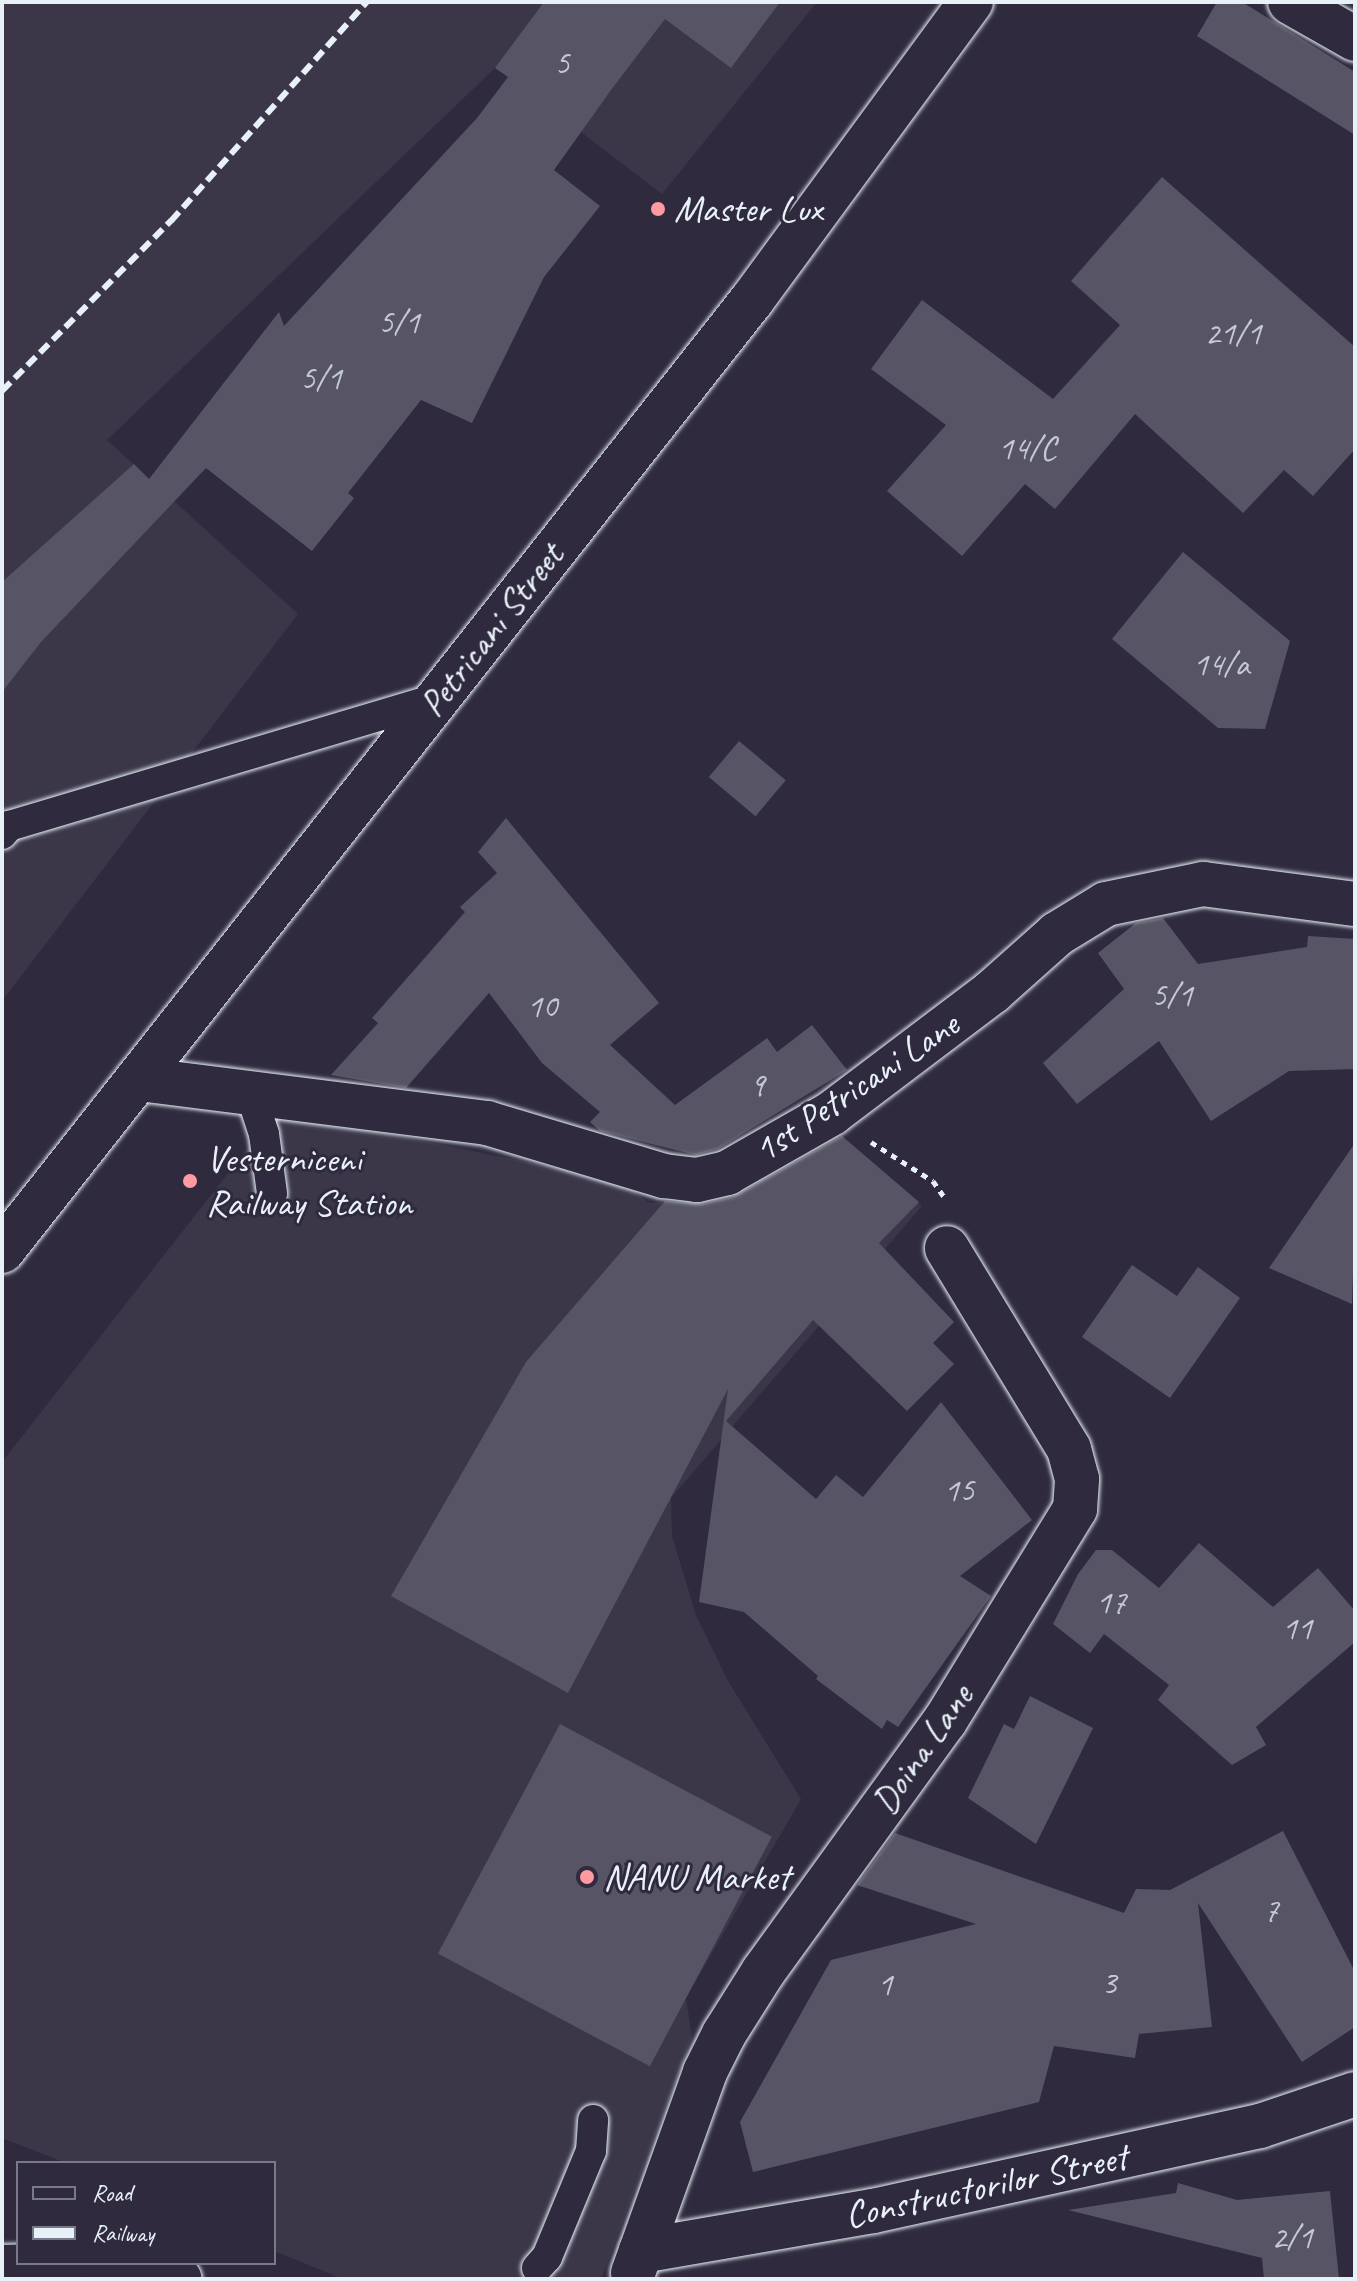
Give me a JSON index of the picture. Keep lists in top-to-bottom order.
{
  "streets": {
    "street": [
      "Petricani Street",
      "1st Petricani Lane",
      "Doina Lane",
      "Constructorilor Street"
    ]
  },
  "crossings": [
    ["Petricani Street", "1st Petricani Lane"],
    ["Doina Lane", "Constructorilor Street"]
  ],
  "places": ["Master Lux", "Vesterniceni Railway Station", "NANU Market"],
  "house_numbers": [
    "5",
    "5/1",
    "21/1",
    "5/1",
    "14/C",
    "14/a",
    "5/1",
    "10",
    "9",
    "15",
    "17",
    "11",
    "7",
    "3",
    "1",
    "2/1"
  ],
  "legend": ["Road", "Railway"]
}
